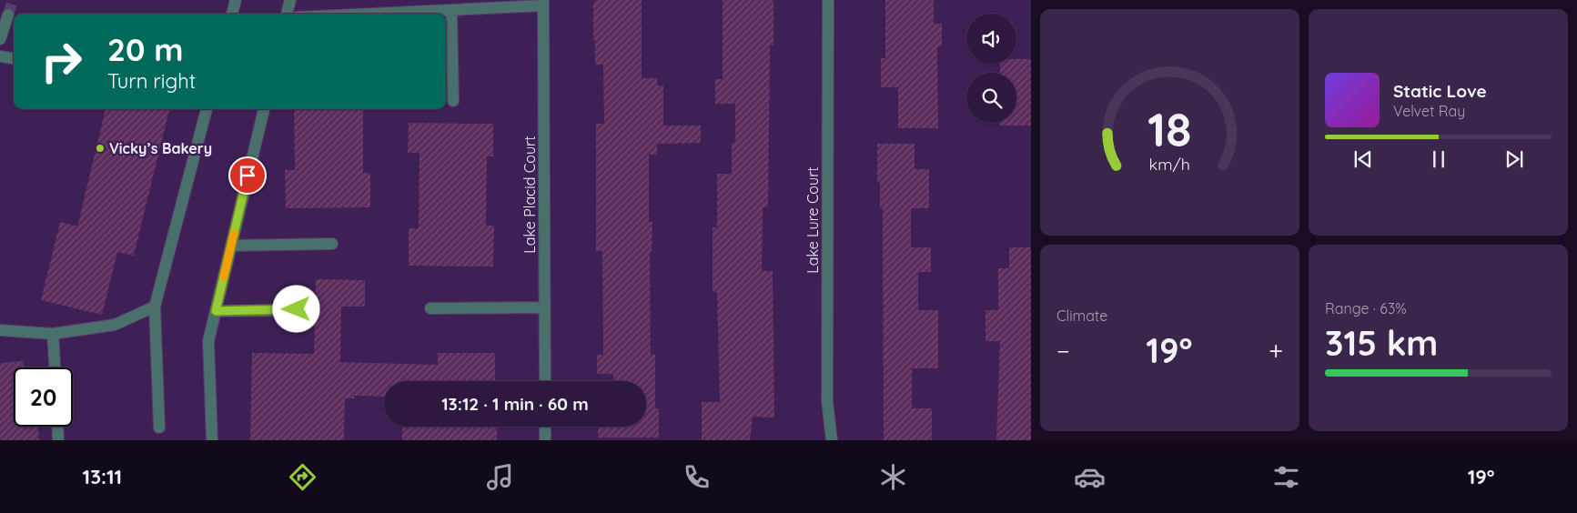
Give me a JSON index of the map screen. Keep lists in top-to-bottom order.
{
  "streets": {
    "street": ["Lake Placid Court", "Lake Lure Court"]
  },
  "places": ["Vicky’s Bakery"],
  "page": {
    "turn": ["20 m", "Turn right"],
    "song": ["Static Love", "Velvet Ray"],
    "tile": [
      "Climate",
      ["Range · 63%", "315 km"]
    ],
    "heat": ["−", "19°", "+"],
    "limit": "20",
    "trip": "13:12 · 1 min · 60 m",
    "tabs": ["13:11", "19°"],
    "gauge": ["18", "km/h"]
  }
}
